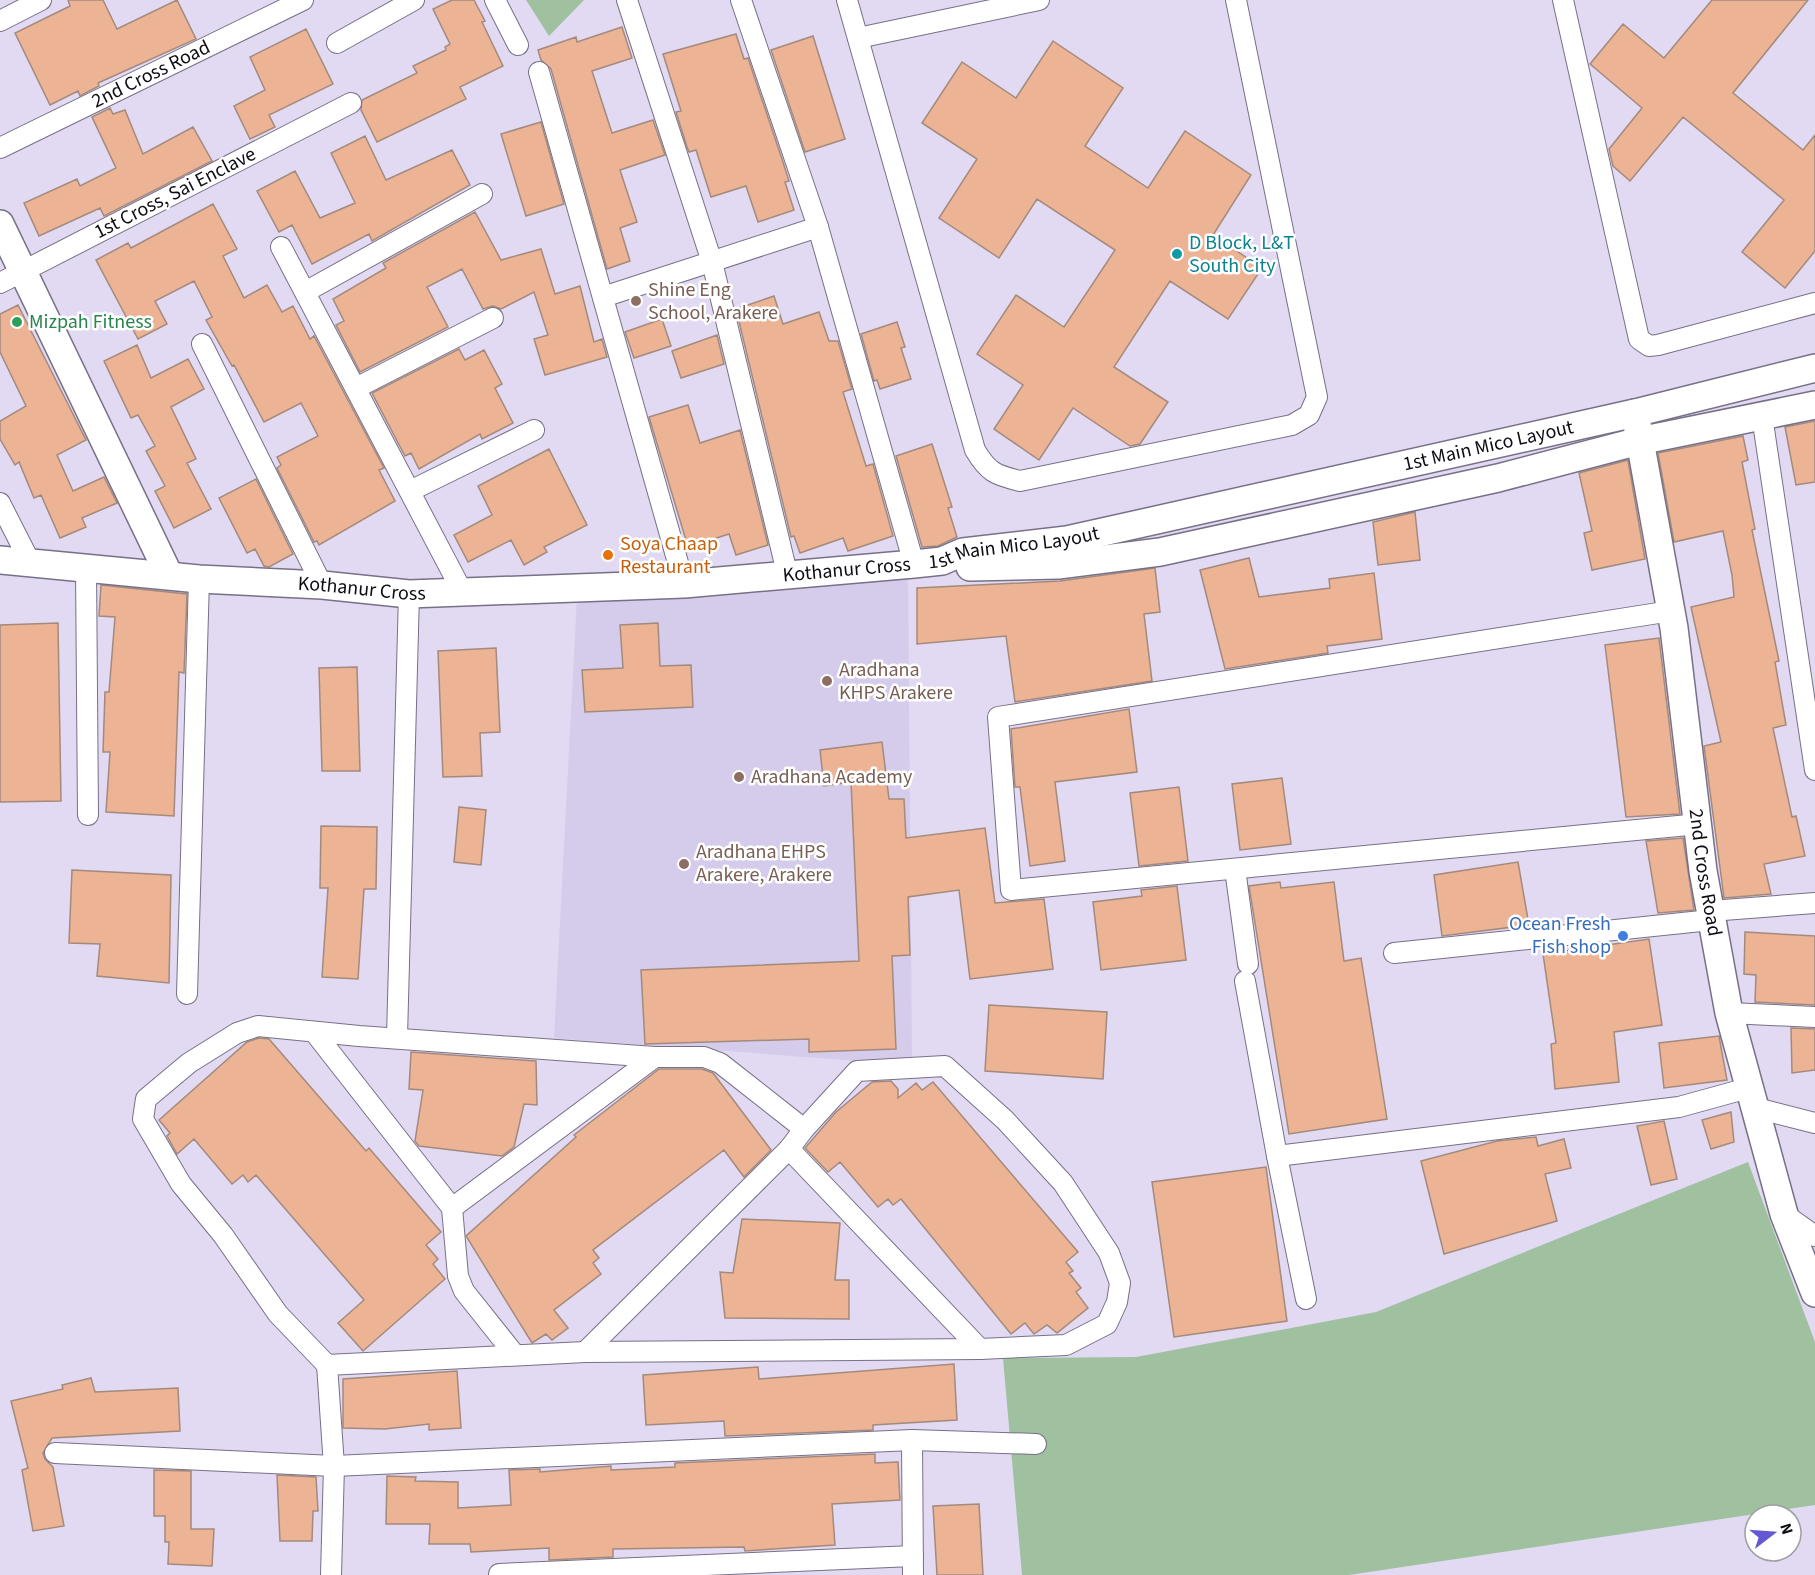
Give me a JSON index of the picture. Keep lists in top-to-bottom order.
{
  "streets": {
    "street": [
      "2nd Cross Road",
      "1st Cross, Sai Enclave",
      "1st Main Mico Layout",
      "Kothanur Cross"
    ]
  },
  "crossings": [
    ["2nd Cross Road", "1st Main Mico Layout"],
    ["1st Main Mico Layout", "Kothanur Cross"]
  ],
  "places": [
    "D Block, L&T South City",
    "Shine Eng School, Arakere",
    "Mizpah Fitness",
    "Soya Chaap Restaurant",
    "Aradhana KHPS Arakere",
    "Aradhana Academy",
    "Aradhana EHPS Arakere, Arakere",
    "Ocean Fresh Fish shop"
  ],
  "north": "right"
}
